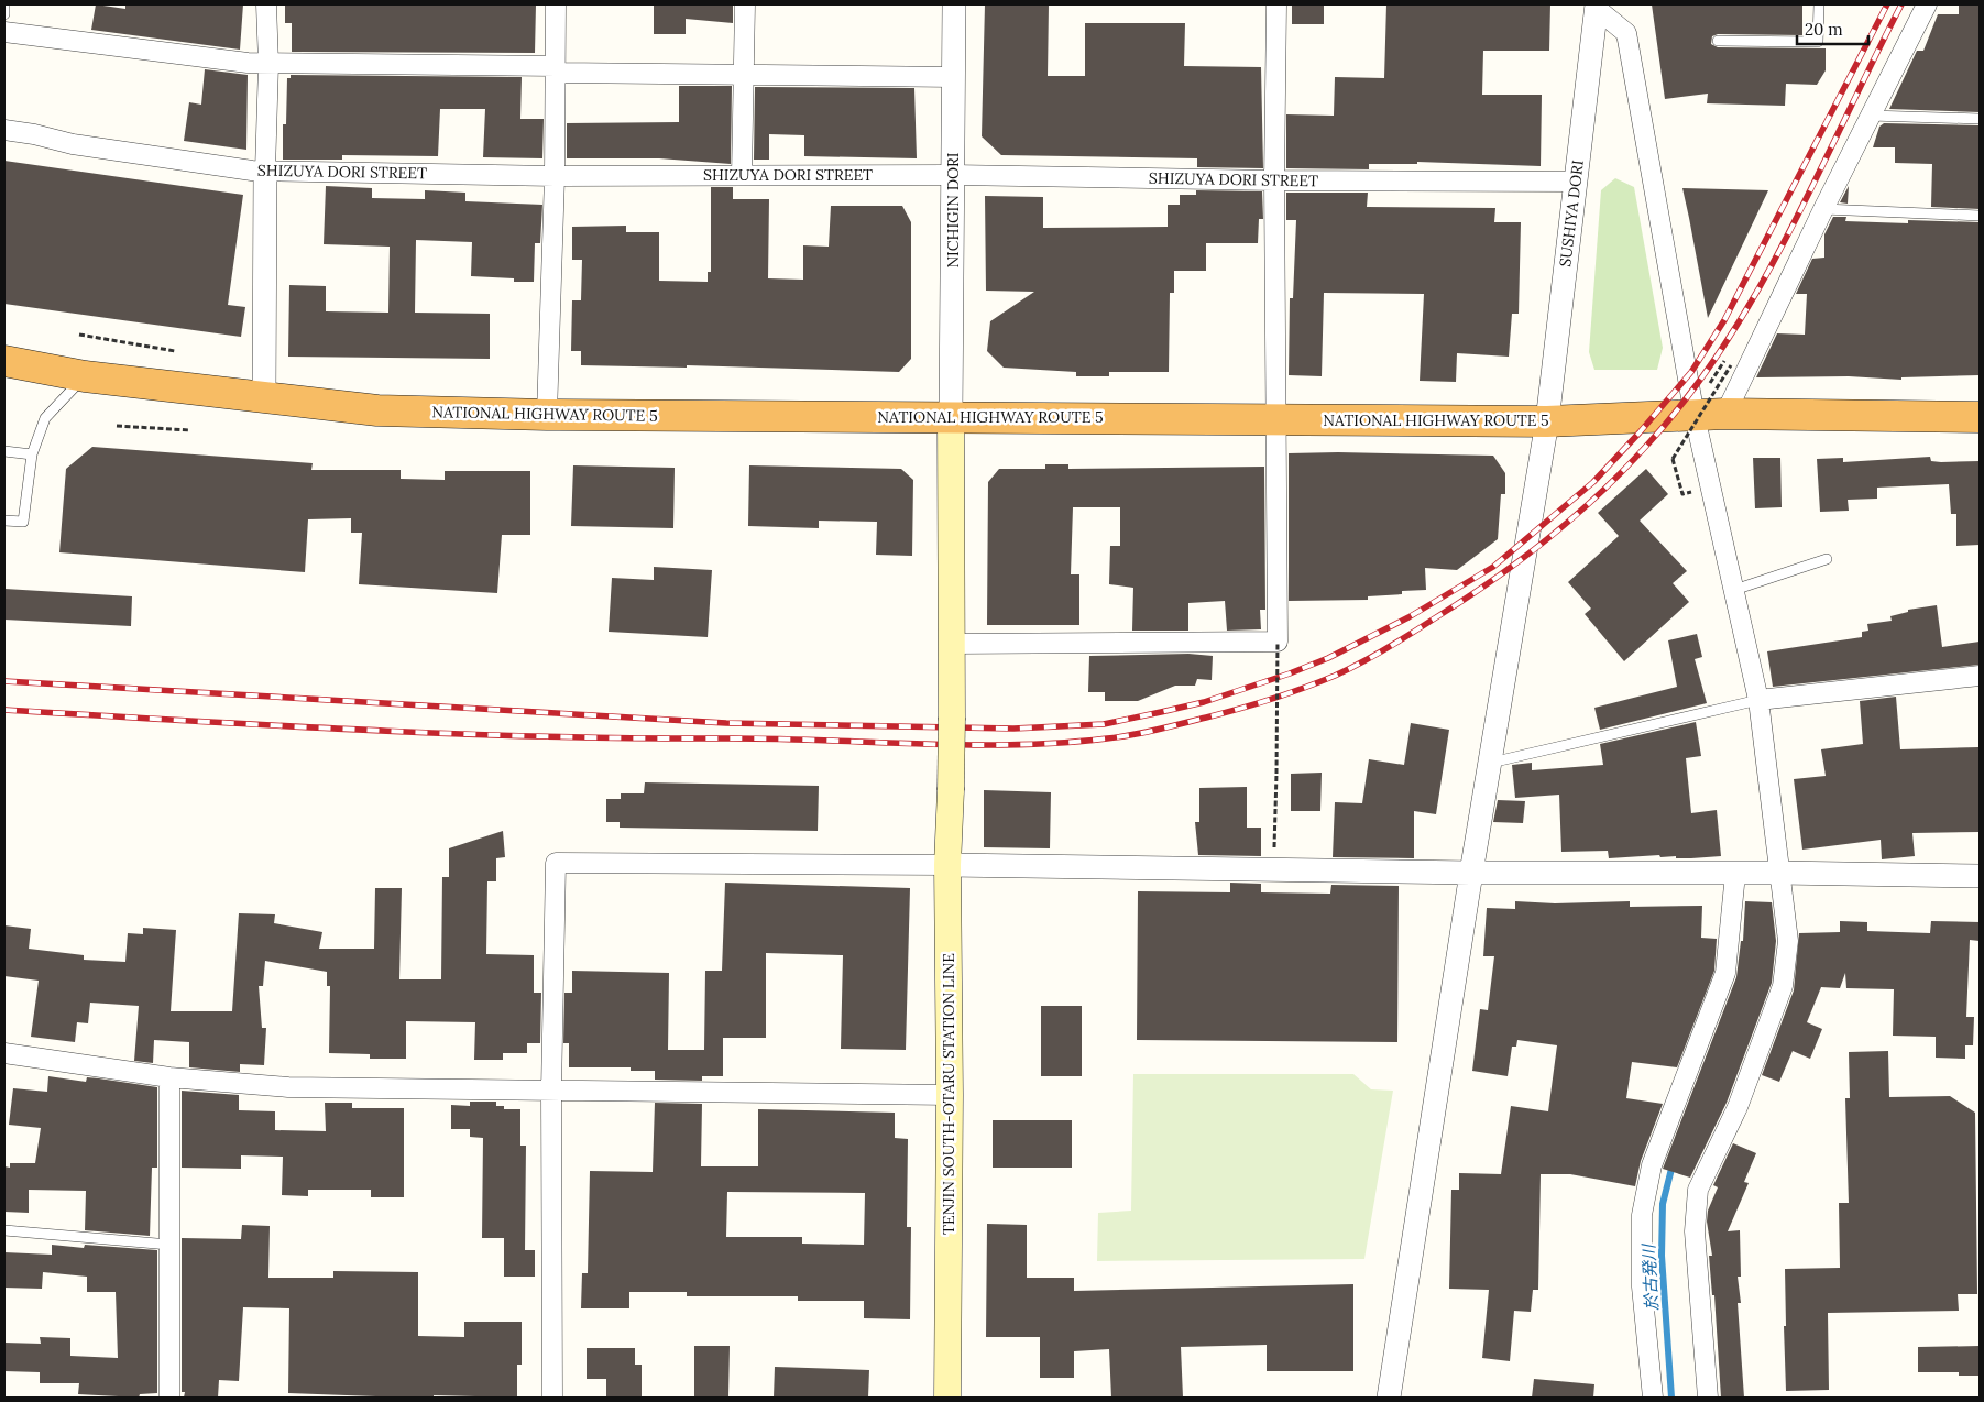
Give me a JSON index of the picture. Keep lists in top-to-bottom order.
{
  "streets": {
    "highway": ["NATIONAL HIGHWAY ROUTE 5"],
    "main road": ["TENJIN SOUTH-OTARU STATION LINE"],
    "street": ["SHIZUYA DORI STREET", "NICHIGIN DORI", "SUSHIYA DORI"]
  },
  "crossings": [
    ["SHIZUYA DORI STREET", "NICHIGIN DORI"],
    ["SHIZUYA DORI STREET", "SUSHIYA DORI"],
    ["NICHIGIN DORI", "NATIONAL HIGHWAY ROUTE 5"],
    ["SUSHIYA DORI", "NATIONAL HIGHWAY ROUTE 5"]
  ],
  "water": ["於古発川"],
  "scale_bar": "20 m"
}
